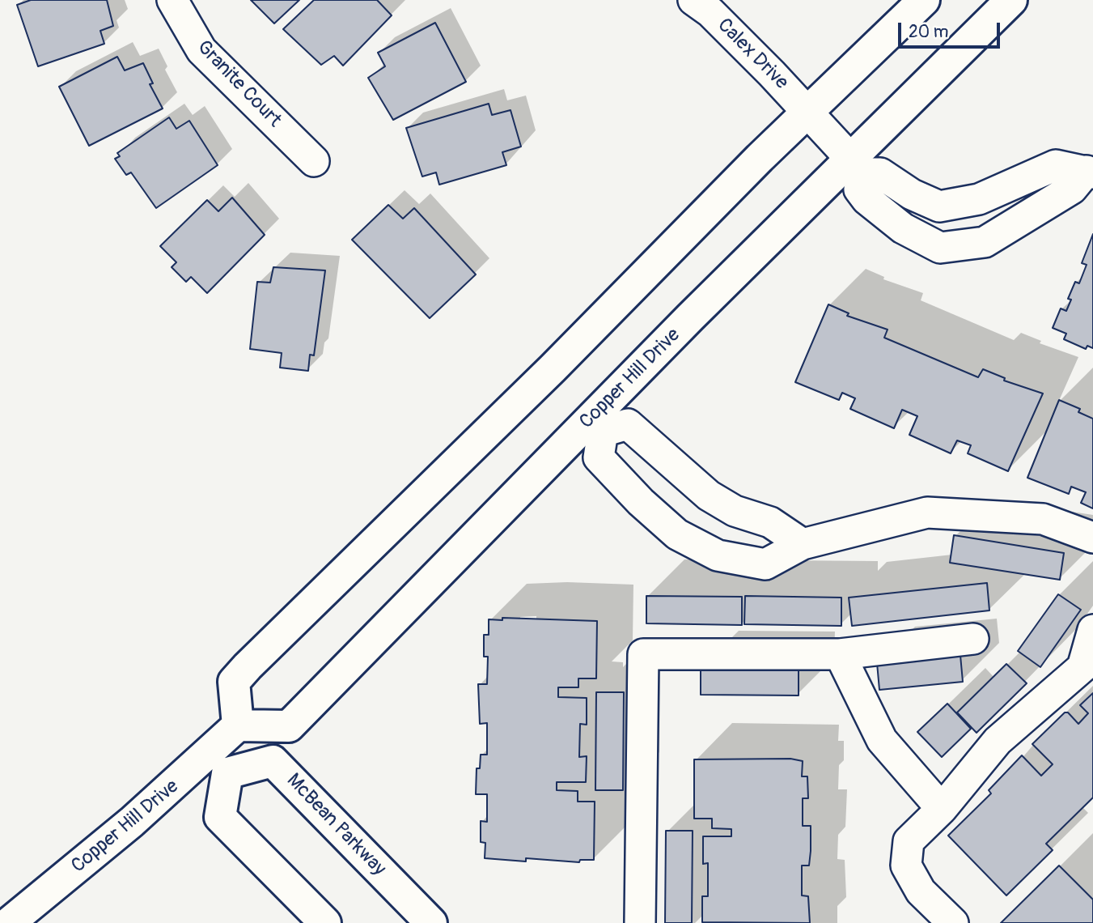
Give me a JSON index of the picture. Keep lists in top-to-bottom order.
{
  "streets": {
    "main road": ["Copper Hill Drive", "McBean Parkway"],
    "street": ["Calex Drive", "Granite Court"]
  },
  "crossings": [
    ["Calex Drive", "Copper Hill Drive"],
    ["Copper Hill Drive", "McBean Parkway"]
  ],
  "scale_bar": "20 m"
}
